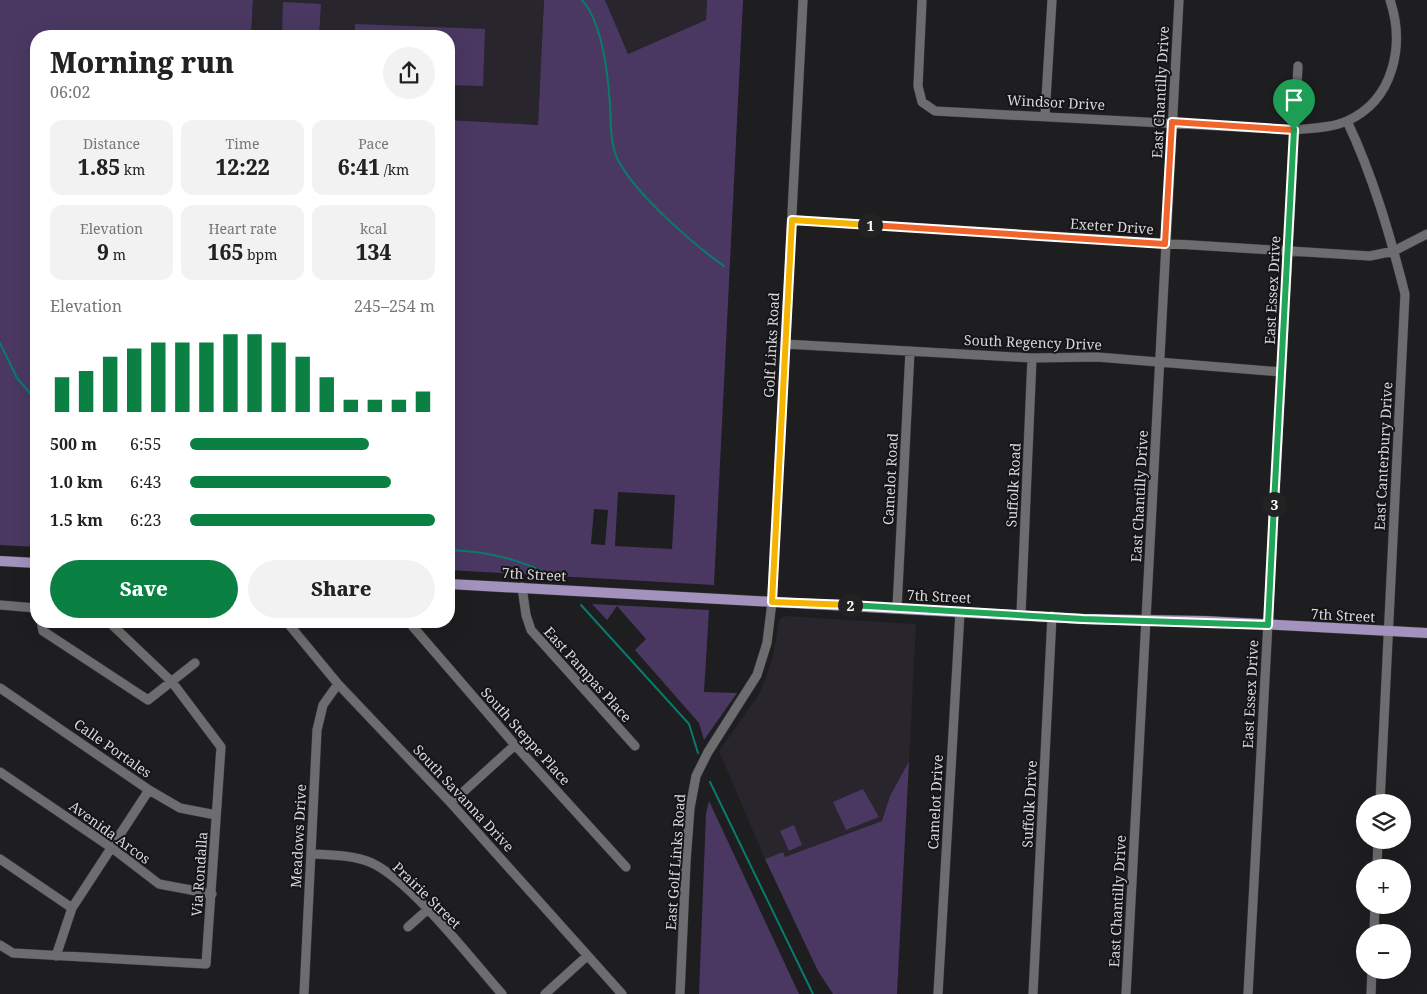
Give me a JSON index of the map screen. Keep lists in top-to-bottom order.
{
  "streets": {
    "main road": ["7th Street"],
    "street": [
      "East Chantilly Drive",
      "Windsor Drive",
      "Exeter Drive",
      "East Essex Drive",
      "South Regency Drive",
      "Golf Links Road",
      "East Canterbury Drive",
      "Camelot Road",
      "Suffolk Road",
      "East Pampas Place",
      "South Steppe Place",
      "Calle Portales",
      "South Savanna Drive",
      "Camelot Drive",
      "Suffolk Drive",
      "Avenida Arcos",
      "Meadows Drive",
      "East Golf Links Road",
      "Via Rondalla",
      "Prairie Street"
    ]
  },
  "crossings": [
    ["East Chantilly Drive", "Windsor Drive"],
    ["East Chantilly Drive", "Exeter Drive"],
    ["East Chantilly Drive", "South Regency Drive"],
    ["East Chantilly Drive", "7th Street"],
    ["Windsor Drive", "East Essex Drive"],
    ["Windsor Drive", "East Canterbury Drive"],
    ["Exeter Drive", "East Essex Drive"],
    ["Exeter Drive", "Golf Links Road"],
    ["Exeter Drive", "East Canterbury Drive"],
    ["East Essex Drive", "South Regency Drive"],
    ["East Essex Drive", "7th Street"],
    ["South Regency Drive", "Golf Links Road"],
    ["South Regency Drive", "Camelot Road"],
    ["South Regency Drive", "Suffolk Road"],
    ["Golf Links Road", "7th Street"],
    ["Golf Links Road", "East Golf Links Road"],
    ["East Canterbury Drive", "7th Street"],
    ["Camelot Road", "7th Street"],
    ["Suffolk Road", "7th Street"],
    ["7th Street", "East Pampas Place"],
    ["7th Street", "Camelot Drive"],
    ["7th Street", "Suffolk Drive"],
    ["7th Street", "East Golf Links Road"],
    ["Calle Portales", "Via Rondalla"],
    ["South Savanna Drive", "Meadows Drive"],
    ["Avenida Arcos", "Via Rondalla"],
    ["Meadows Drive", "Prairie Street"]
  ],
  "page": {
    "heading": ["Morning run", "06:02"],
    "stats": [
      ["Distance", "1.85 km"],
      ["Time", "12:22"],
      ["Pace", "6:41 /km"],
      ["Elevation", "9 m"],
      ["Heart rate", "165 bpm"],
      ["kcal", "134"]
    ],
    "pins": ["1", "3", "2"],
    "chart": ["Elevation", "245–254 m"],
    "list": [
      {
        "name": "500 m",
        "note": "6:55"
      },
      {
        "name": "1.0 km",
        "note": "6:43"
      },
      {
        "name": "1.5 km",
        "note": "6:23"
      }
    ],
    "buttons": ["Save", "Share"],
    "map_buttons": ["+", "−"]
  }
}
